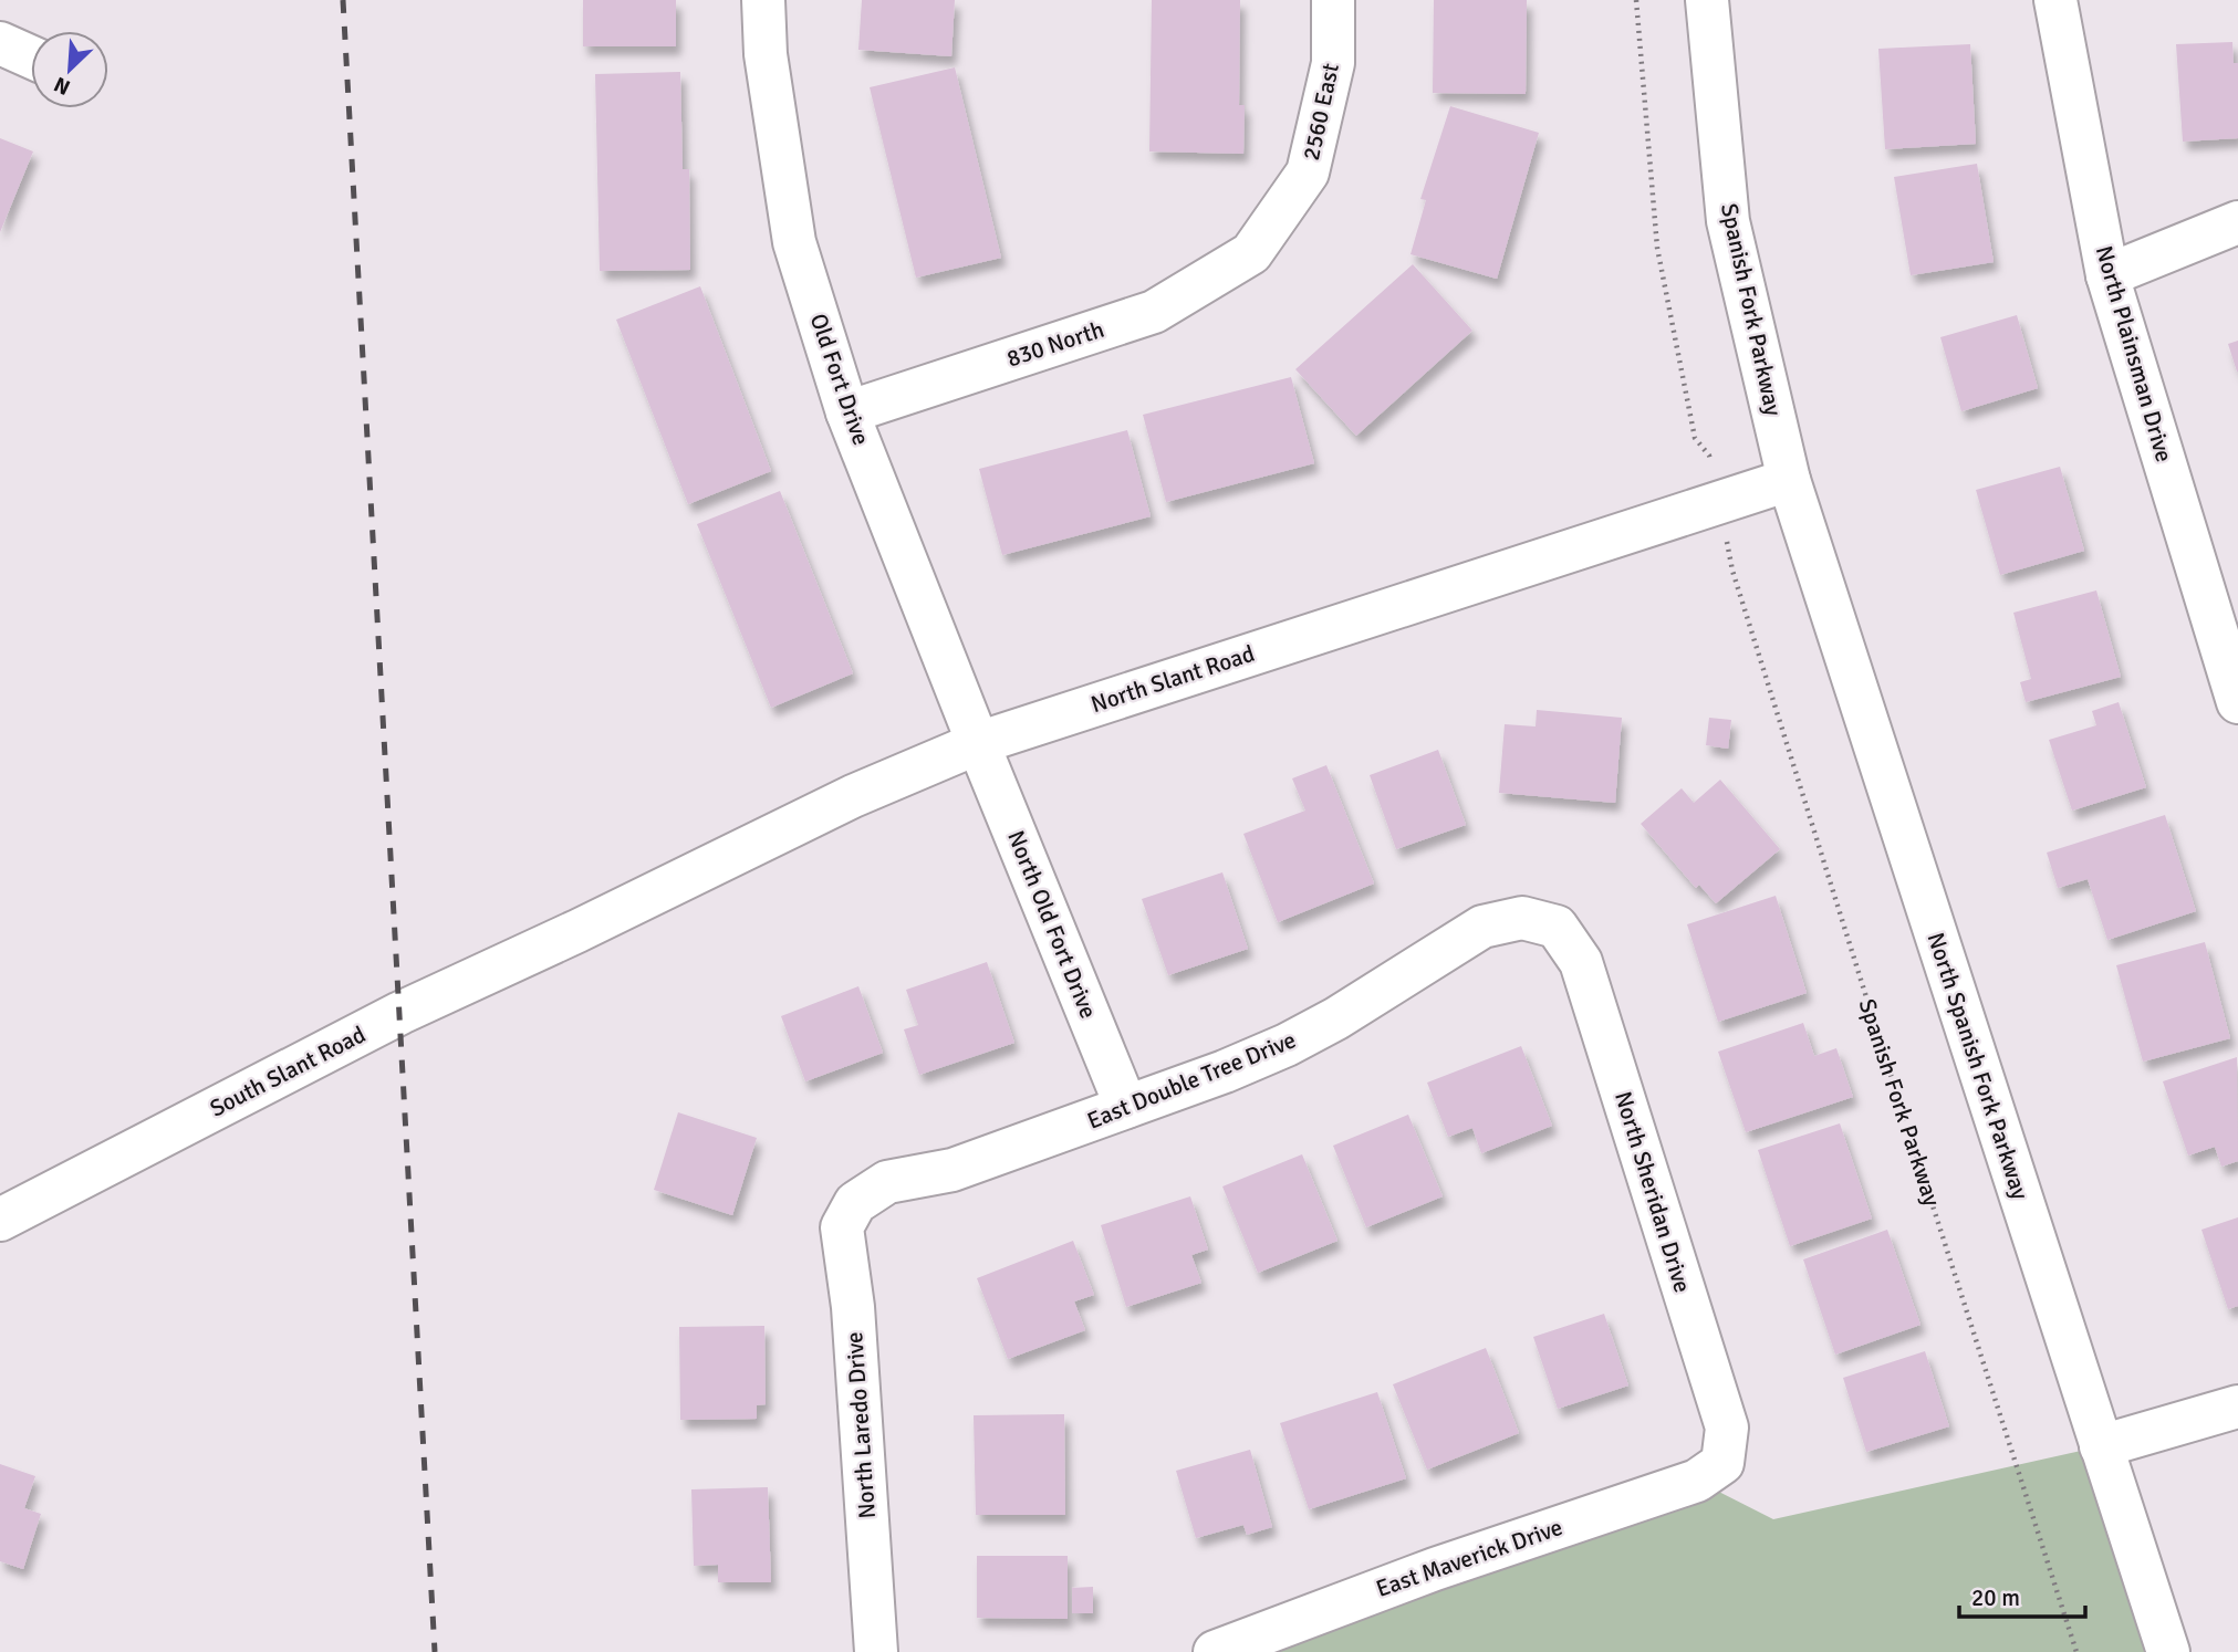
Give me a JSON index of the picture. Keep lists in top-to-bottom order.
{
  "streets": {
    "street": [
      "2560 East",
      "Spanish Fork Parkway",
      "830 North",
      "North Plainsman Drive",
      "Old Fort Drive",
      "North Slant Road",
      "North Old Fort Drive",
      "North Spanish Fork Parkway",
      "South Slant Road",
      "East Double Tree Drive",
      "North Sheridan Drive",
      "North Laredo Drive",
      "East Maverick Drive"
    ]
  },
  "crossings": [
    ["2560 East", "830 North"],
    ["Spanish Fork Parkway", "North Slant Road"],
    ["Spanish Fork Parkway", "North Spanish Fork Parkway"],
    ["830 North", "Old Fort Drive"],
    ["Old Fort Drive", "North Slant Road"],
    ["Old Fort Drive", "North Old Fort Drive"],
    ["North Slant Road", "North Old Fort Drive"],
    ["North Slant Road", "North Spanish Fork Parkway"],
    ["North Slant Road", "South Slant Road"],
    ["North Old Fort Drive", "East Double Tree Drive"],
    ["East Double Tree Drive", "North Sheridan Drive"],
    ["East Double Tree Drive", "North Laredo Drive"],
    ["North Sheridan Drive", "East Maverick Drive"]
  ],
  "scale_bar": "20 m",
  "north": "bottom left"
}
